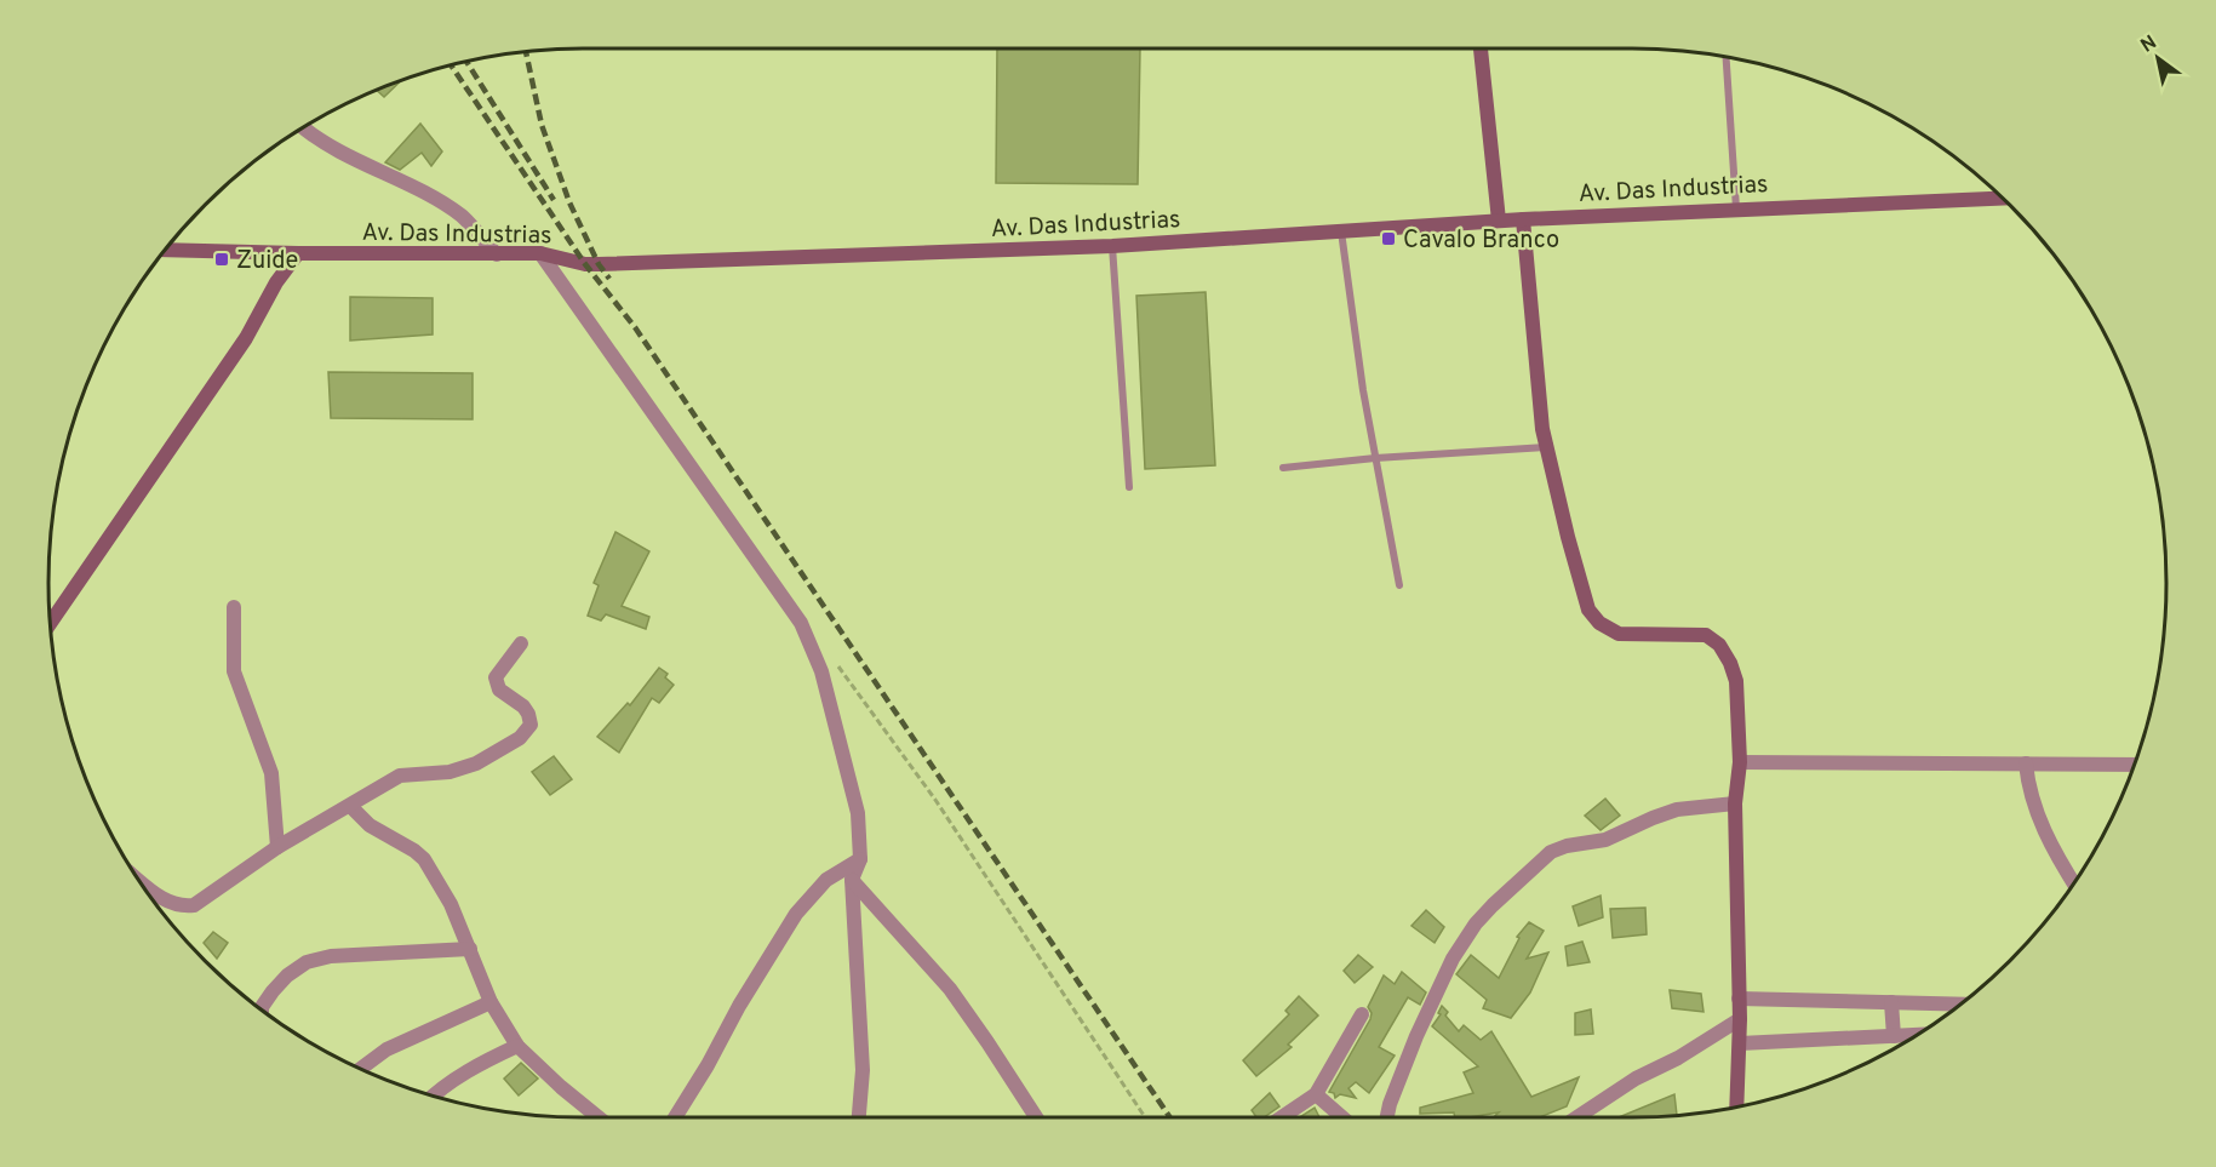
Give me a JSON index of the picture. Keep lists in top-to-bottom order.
{
  "streets": {
    "main road": ["Av. Das Industrias"]
  },
  "places": {
    "transit": ["Cavalo Branco", "Zuide"]
  },
  "north": "top left"
}
